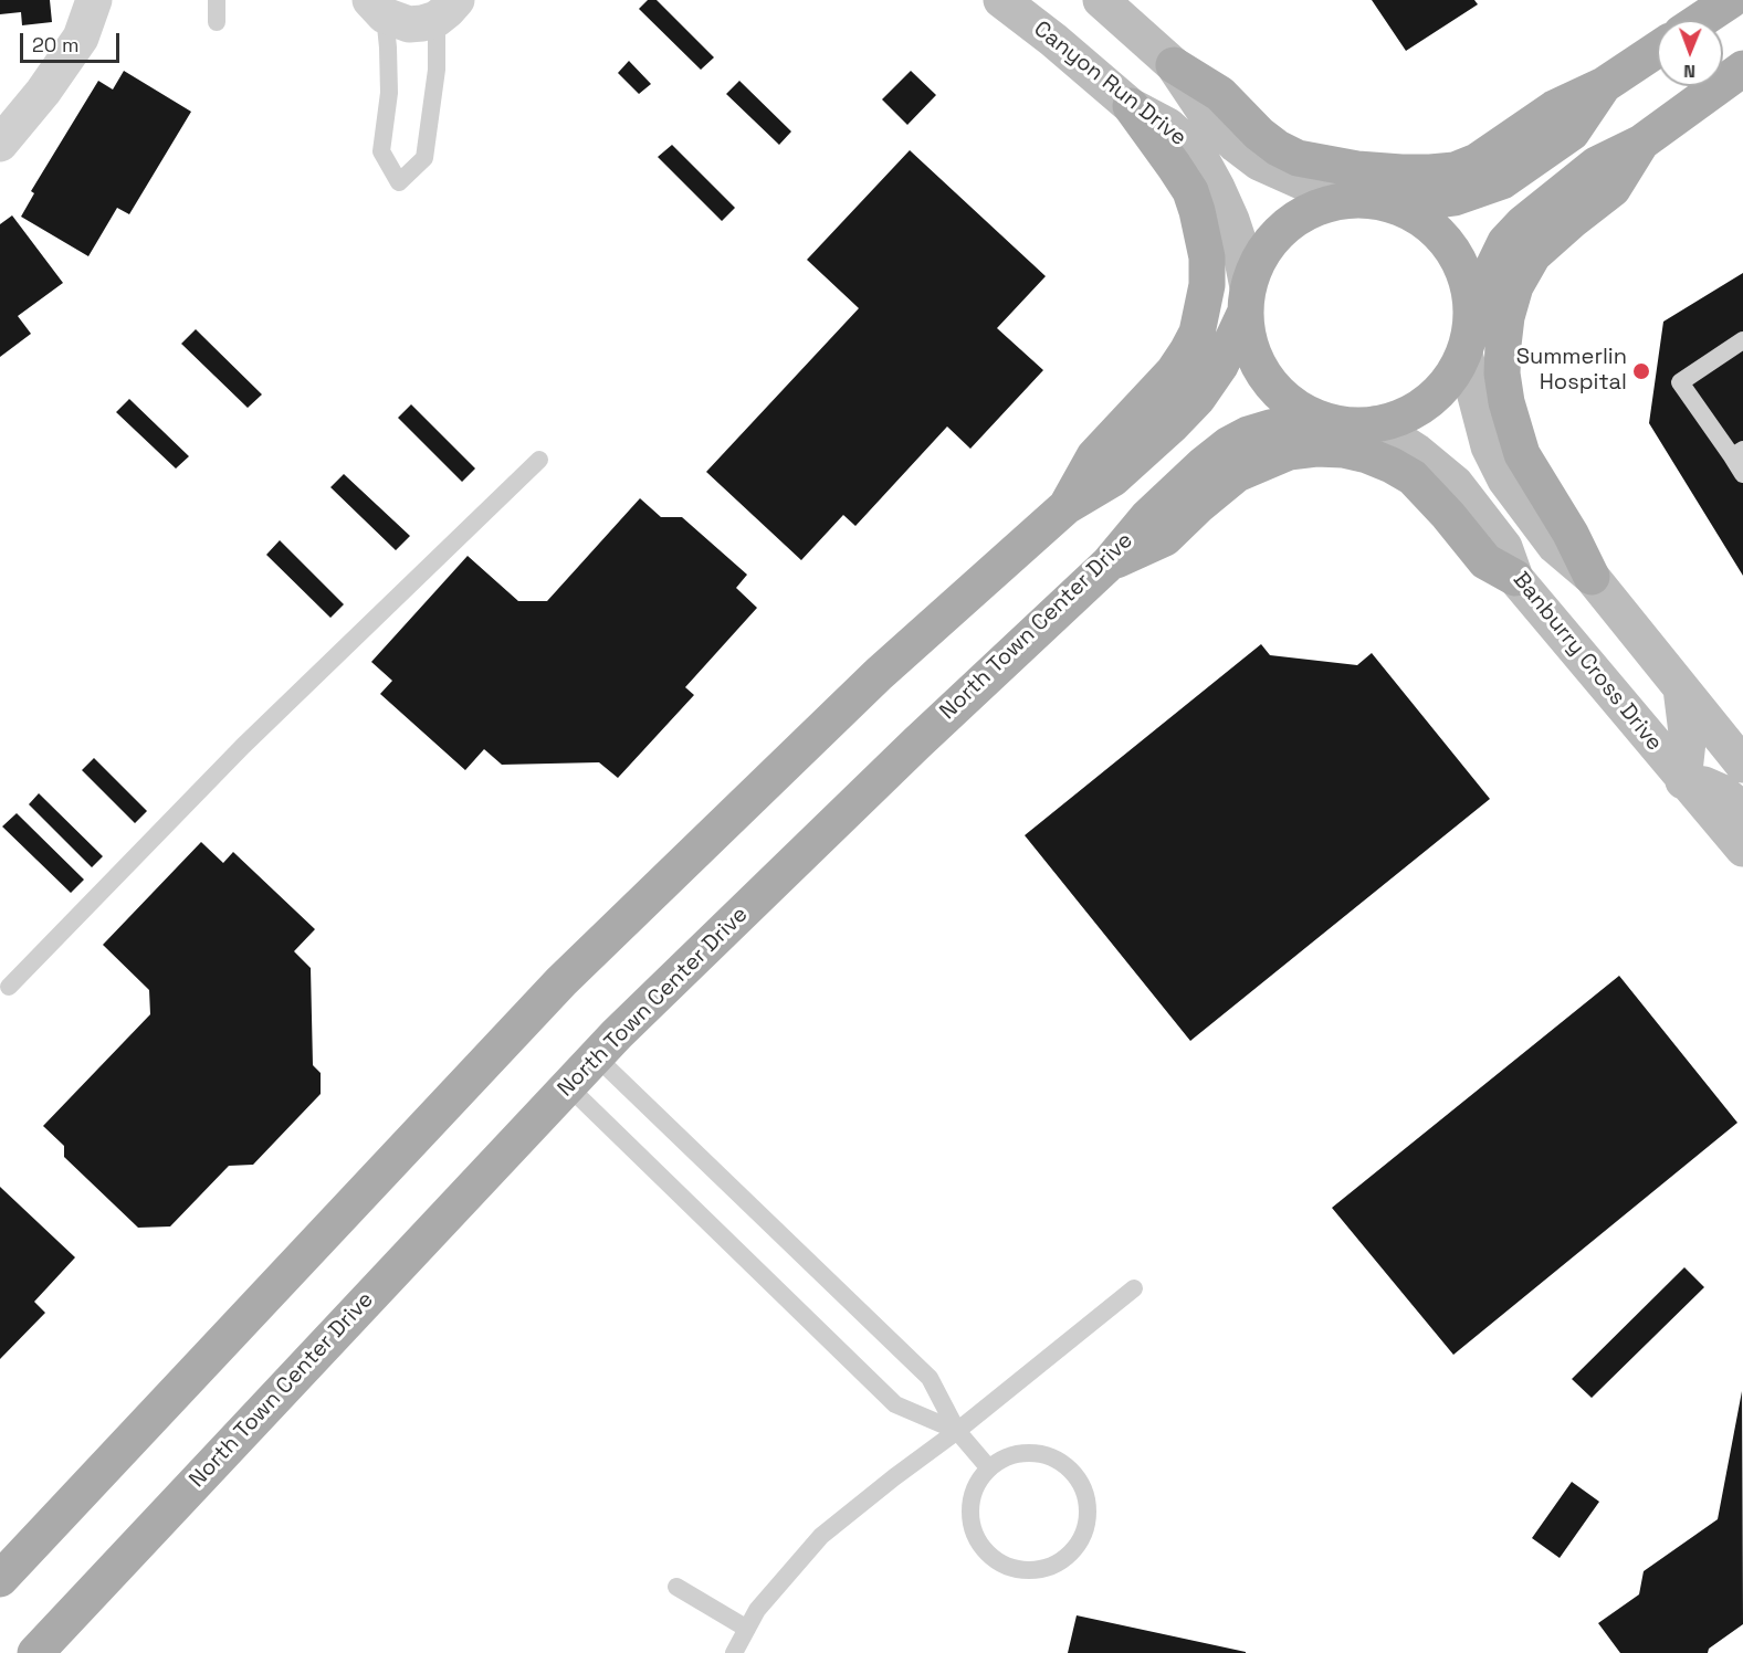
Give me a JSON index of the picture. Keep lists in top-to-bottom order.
{
  "streets": {
    "main road": ["North Town Center Drive"],
    "street": ["Canyon Run Drive", "Banburry Cross Drive"]
  },
  "crossings": [
    ["Canyon Run Drive", "North Town Center Drive"],
    ["Canyon Run Drive", "Banburry Cross Drive"],
    ["North Town Center Drive", "Banburry Cross Drive"]
  ],
  "places": ["Summerlin Hospital"],
  "scale_bar": "20 m",
  "north": "bottom"
}
